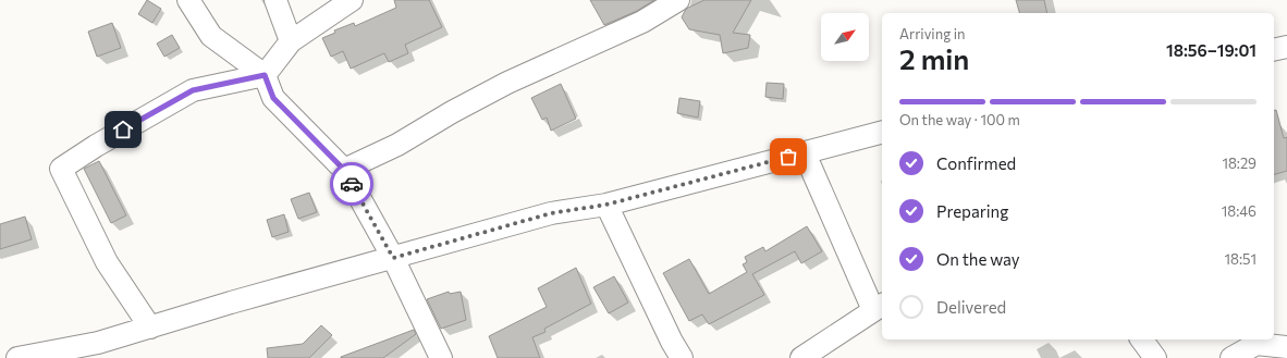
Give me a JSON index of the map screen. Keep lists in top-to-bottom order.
{
  "north": "top right",
  "page": {
    "heading": ["2 min", "Arriving in", "18:56–19:01"],
    "bar": "On the way · 100 m",
    "list": [
      ["Confirmed", "18:29"],
      ["Preparing", "18:46"],
      ["On the way", "18:51"],
      "Delivered"
    ]
  }
}
